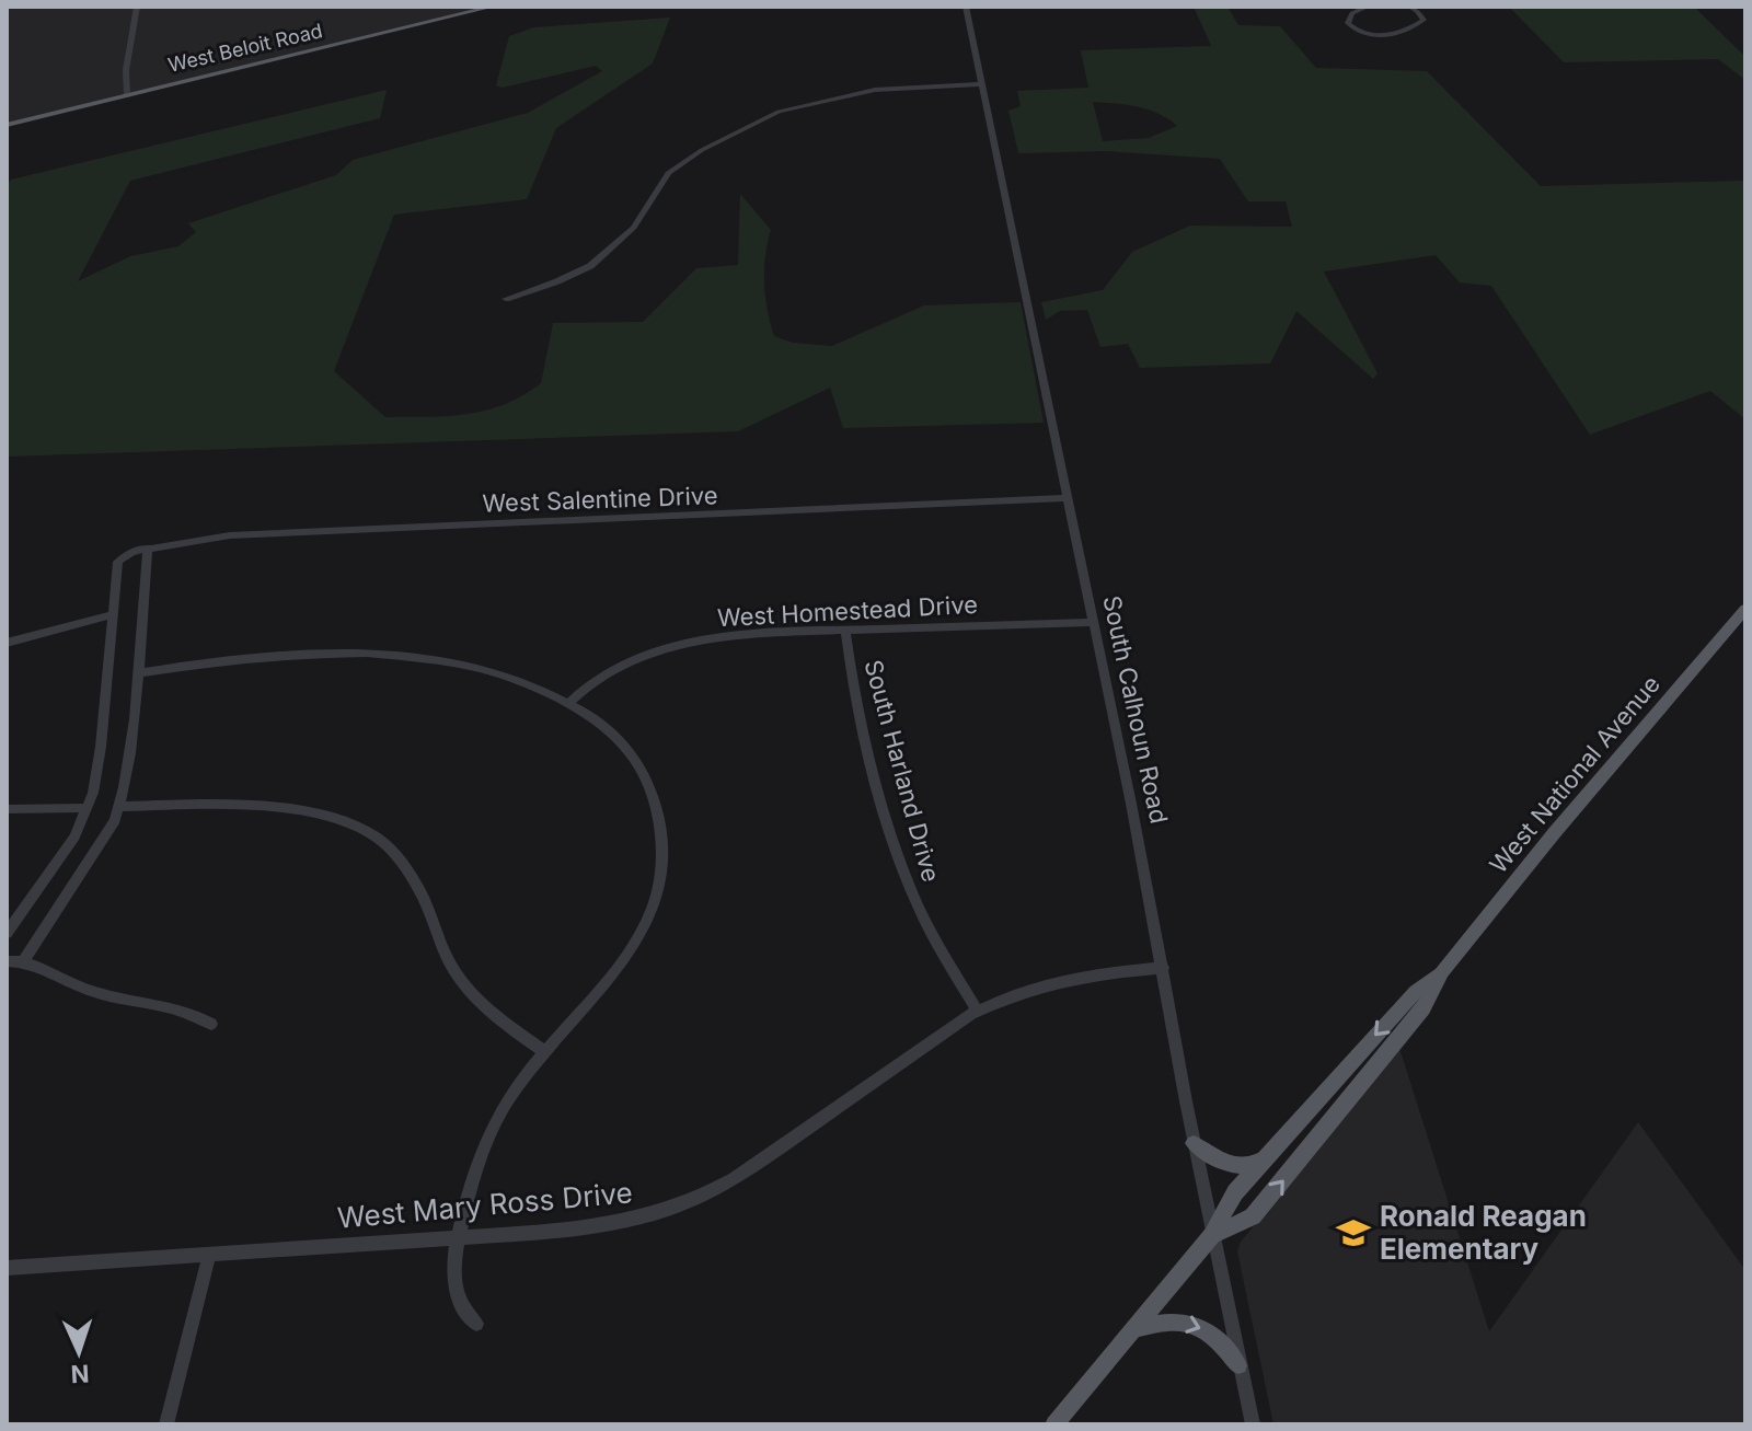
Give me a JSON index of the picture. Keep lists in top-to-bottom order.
{
  "streets": {
    "main road": ["West Beloit Road", "West National Avenue"],
    "street": [
      "West Salentine Drive",
      "West Homestead Drive",
      "South Calhoun Road",
      "South Harland Drive",
      "West Mary Ross Drive"
    ]
  },
  "crossings": [
    ["West Salentine Drive", "South Calhoun Road"],
    ["West Homestead Drive", "South Calhoun Road"],
    ["West Homestead Drive", "South Harland Drive"],
    ["South Calhoun Road", "West National Avenue"],
    ["South Calhoun Road", "West Mary Ross Drive"],
    ["South Harland Drive", "West Mary Ross Drive"]
  ],
  "places": {
    "school or university": ["Ronald Reagan Elementary"]
  },
  "north": "bottom"
}
